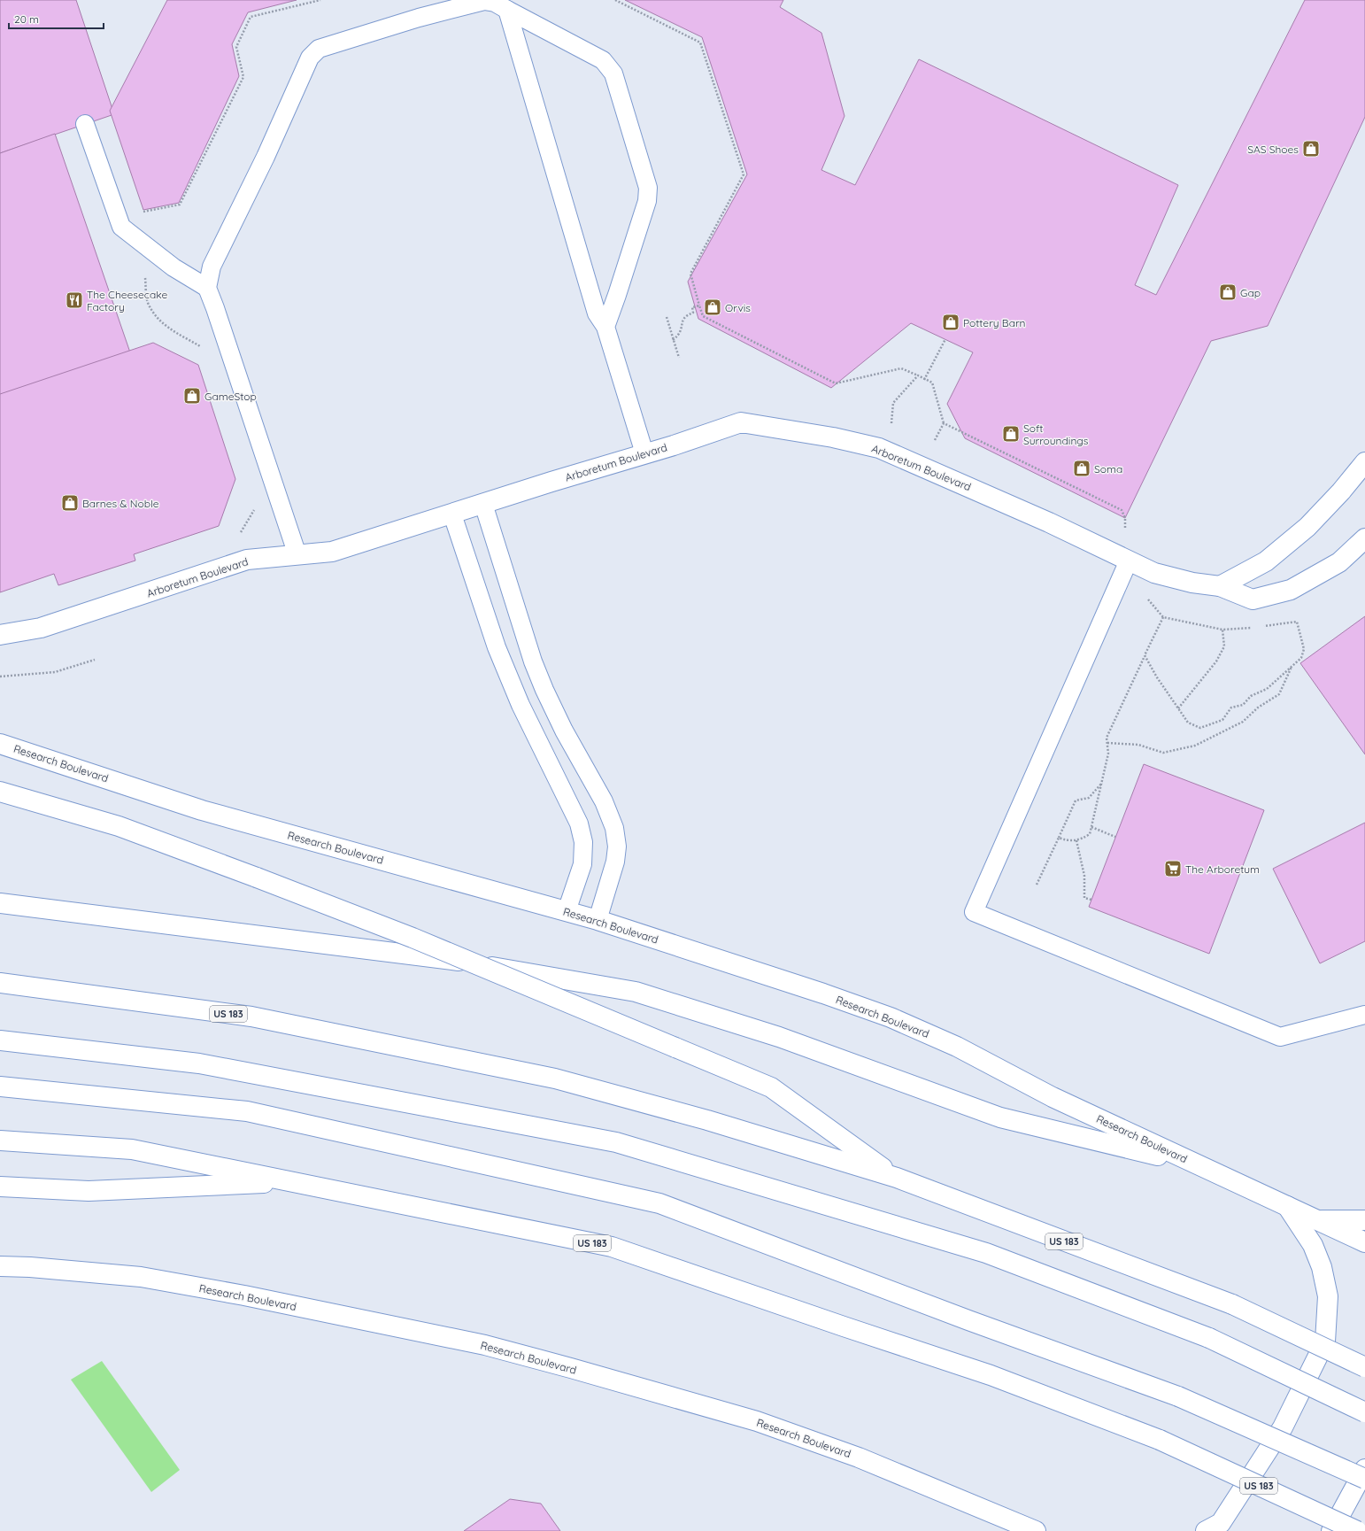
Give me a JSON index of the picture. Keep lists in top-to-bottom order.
{
  "streets": {
    "main road": ["Arboretum Boulevard", "Research Boulevard", "US 183"]
  },
  "places": {
    "shop": [
      "SAS Shoes",
      "Gap",
      "Orvis",
      "Pottery Barn",
      "GameStop",
      "Soft Surroundings",
      "Soma",
      "Barnes & Noble"
    ],
    "restaurant": ["The Cheesecake Factory"],
    "supermarket": ["The Arboretum"]
  },
  "scale_bar": "20 m"
}
